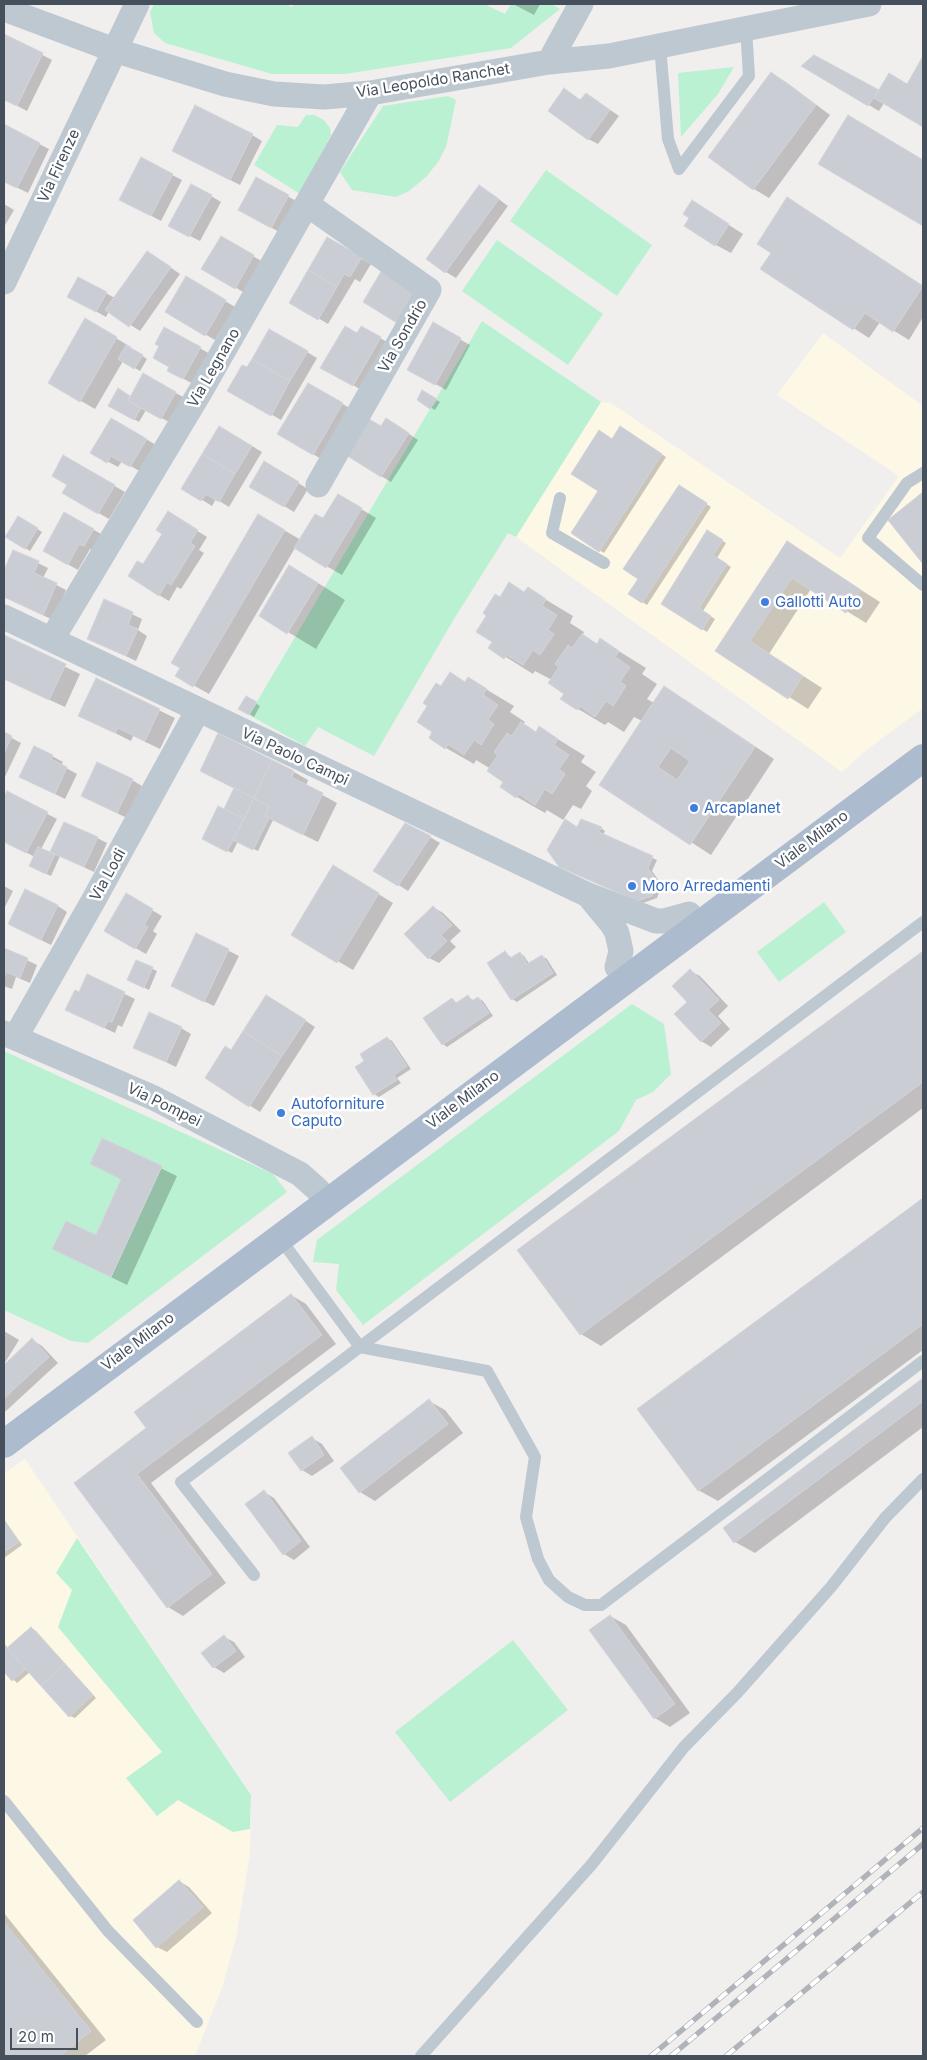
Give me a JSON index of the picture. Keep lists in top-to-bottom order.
{
  "streets": {
    "main road": ["Viale Milano"],
    "street": [
      "Via Leopoldo Ranchet",
      "Via Firenze",
      "Via Sondrio",
      "Via Legnano",
      "Via Paolo Campi",
      "Via Lodi",
      "Via Pompei"
    ]
  },
  "crossings": [
    ["Via Leopoldo Ranchet", "Via Firenze"],
    ["Via Leopoldo Ranchet", "Via Legnano"],
    ["Via Sondrio", "Via Legnano"],
    ["Via Legnano", "Via Paolo Campi"],
    ["Via Paolo Campi", "Viale Milano"],
    ["Via Paolo Campi", "Via Lodi"],
    ["Viale Milano", "Via Pompei"],
    ["Via Lodi", "Via Pompei"]
  ],
  "places": [
    "Gallotti Auto",
    "Arcaplanet",
    "Moro Arredamenti",
    "Autoforniture Caputo"
  ],
  "scale_bar": "20 m"
}
